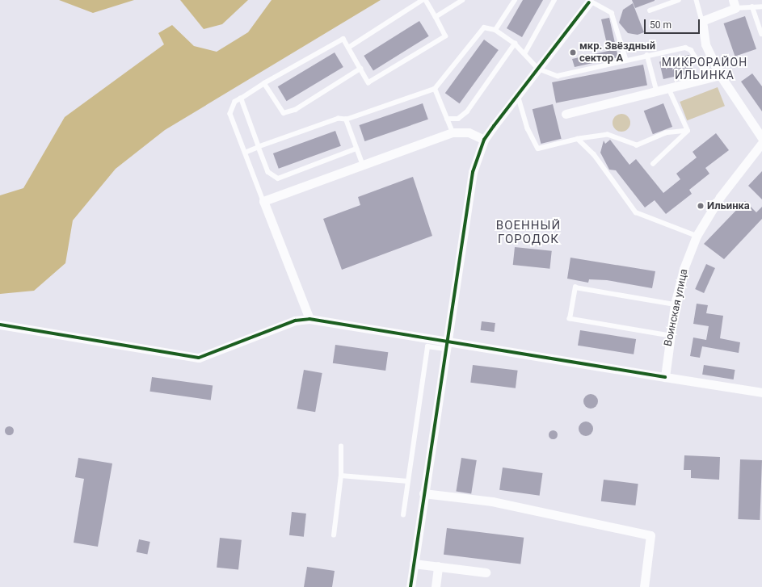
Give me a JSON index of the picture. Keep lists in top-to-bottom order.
{
  "streets": {
    "street": ["Воинская улица"]
  },
  "districts": ["МИКРОРАЙОН ИЛЬИНКА", "ВОЕННЫЙ ГОРОДОК"],
  "places": ["мкр. Звёздный сектор А", "Ильинка"],
  "scale_bar": "50 m"
}
